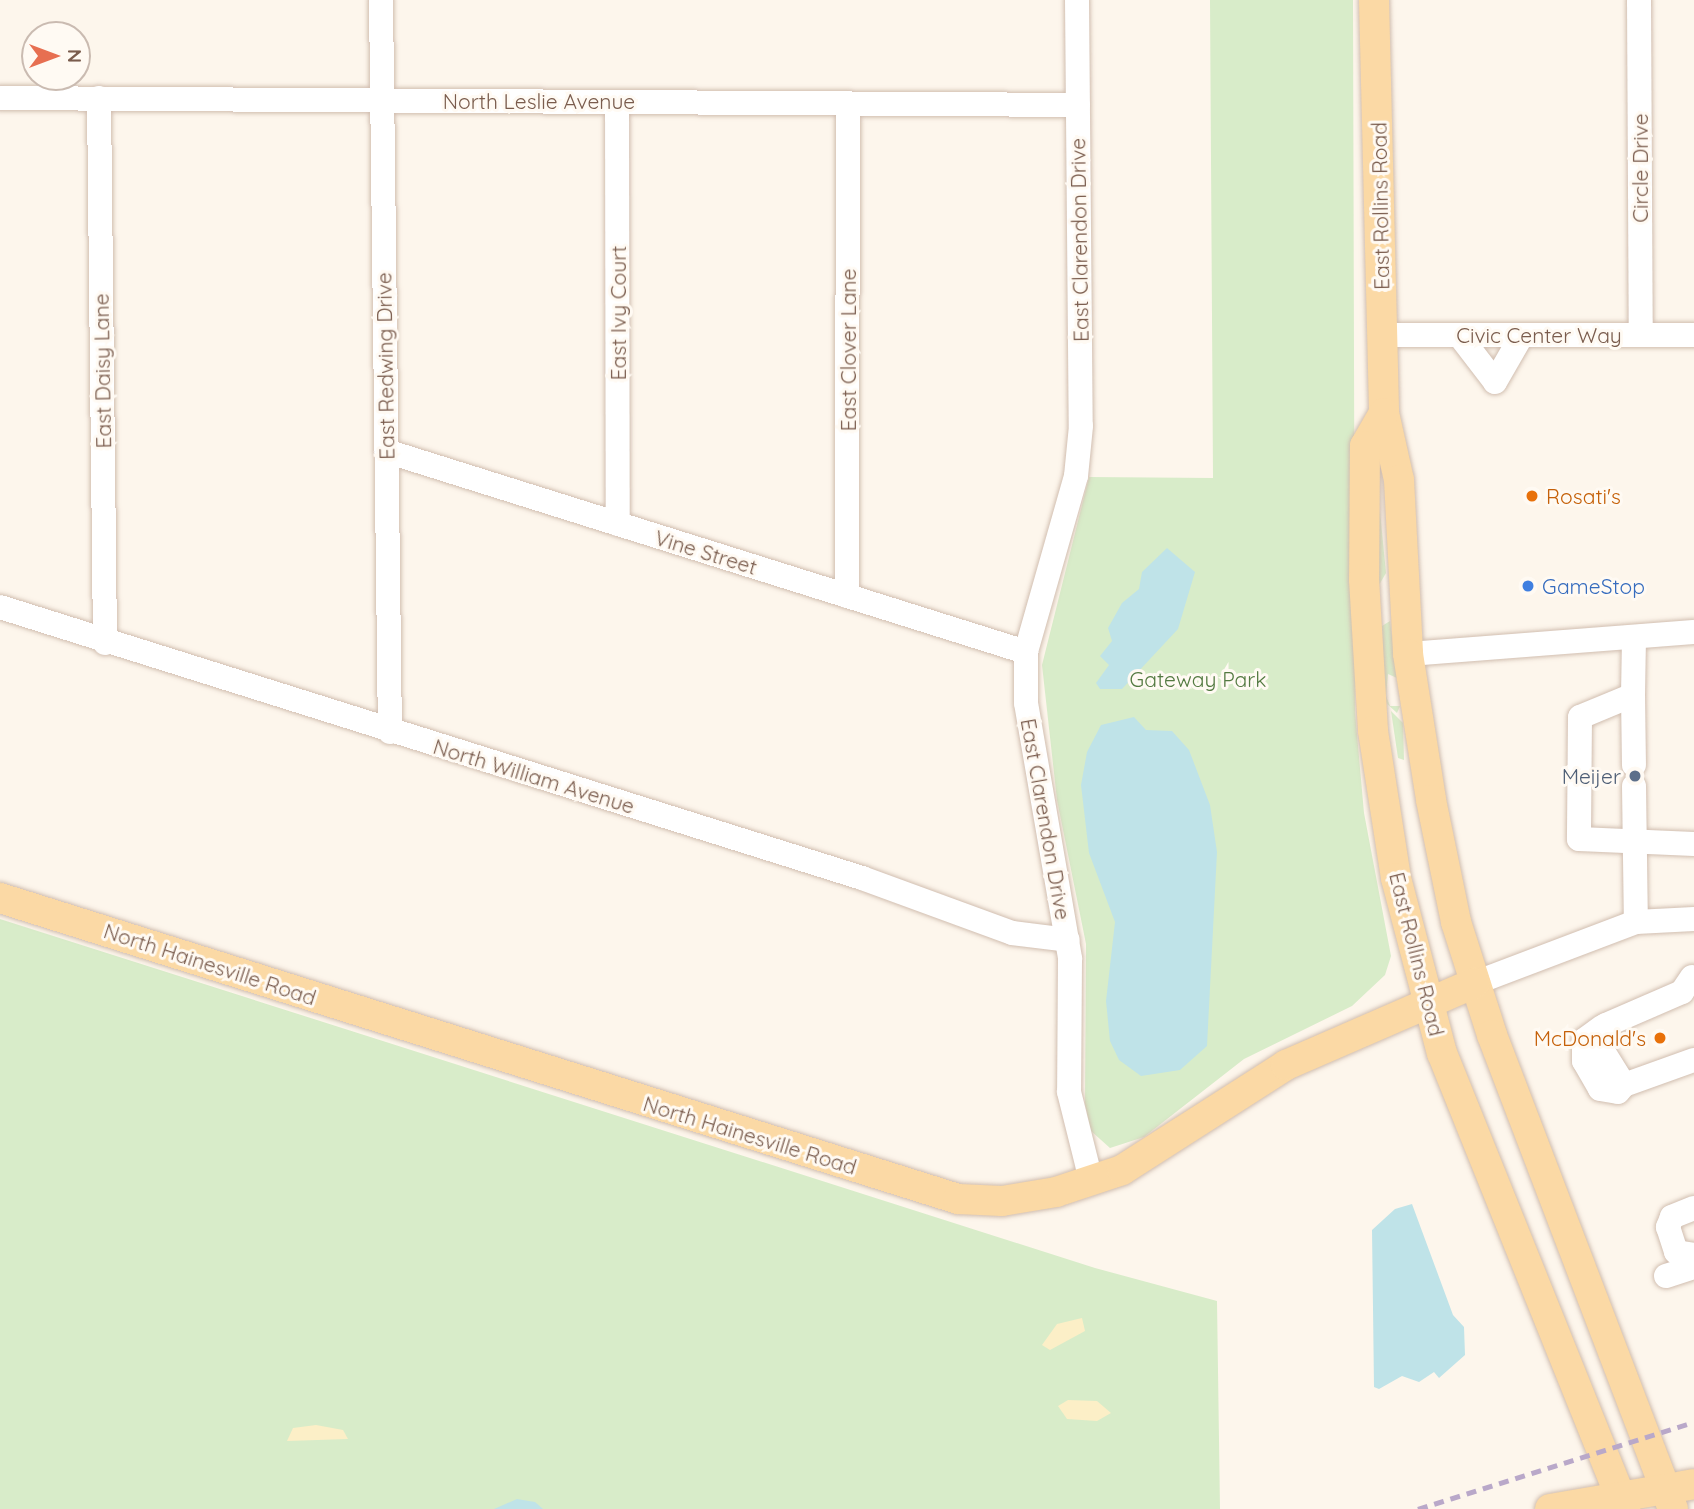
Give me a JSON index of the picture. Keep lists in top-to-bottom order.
{
  "streets": {
    "main road": ["East Rollins Road", "North Hainesville Road"],
    "street": [
      "North Leslie Avenue",
      "Circle Drive",
      "East Clarendon Drive",
      "East Ivy Court",
      "Civic Center Way",
      "East Clover Lane",
      "East Redwing Drive",
      "East Daisy Lane",
      "Vine Street",
      "North William Avenue"
    ]
  },
  "crossings": [
    ["North Leslie Avenue", "East Clarendon Drive"],
    ["North Leslie Avenue", "East Ivy Court"],
    ["North Leslie Avenue", "East Clover Lane"],
    ["North Leslie Avenue", "East Redwing Drive"],
    ["North Leslie Avenue", "East Daisy Lane"],
    ["Circle Drive", "Civic Center Way"],
    ["East Rollins Road", "Civic Center Way"],
    ["East Rollins Road", "North Hainesville Road"],
    ["East Clarendon Drive", "Vine Street"],
    ["East Clarendon Drive", "North William Avenue"],
    ["East Clarendon Drive", "North Hainesville Road"],
    ["East Ivy Court", "Vine Street"],
    ["East Clover Lane", "Vine Street"],
    ["East Redwing Drive", "Vine Street"],
    ["East Redwing Drive", "North William Avenue"],
    ["East Daisy Lane", "North William Avenue"]
  ],
  "parks": ["Gateway Park"],
  "places": [
    "Rosati's",
    "GameStop",
    "Meijer",
    "McDonald's"
  ],
  "north": "right"
}
